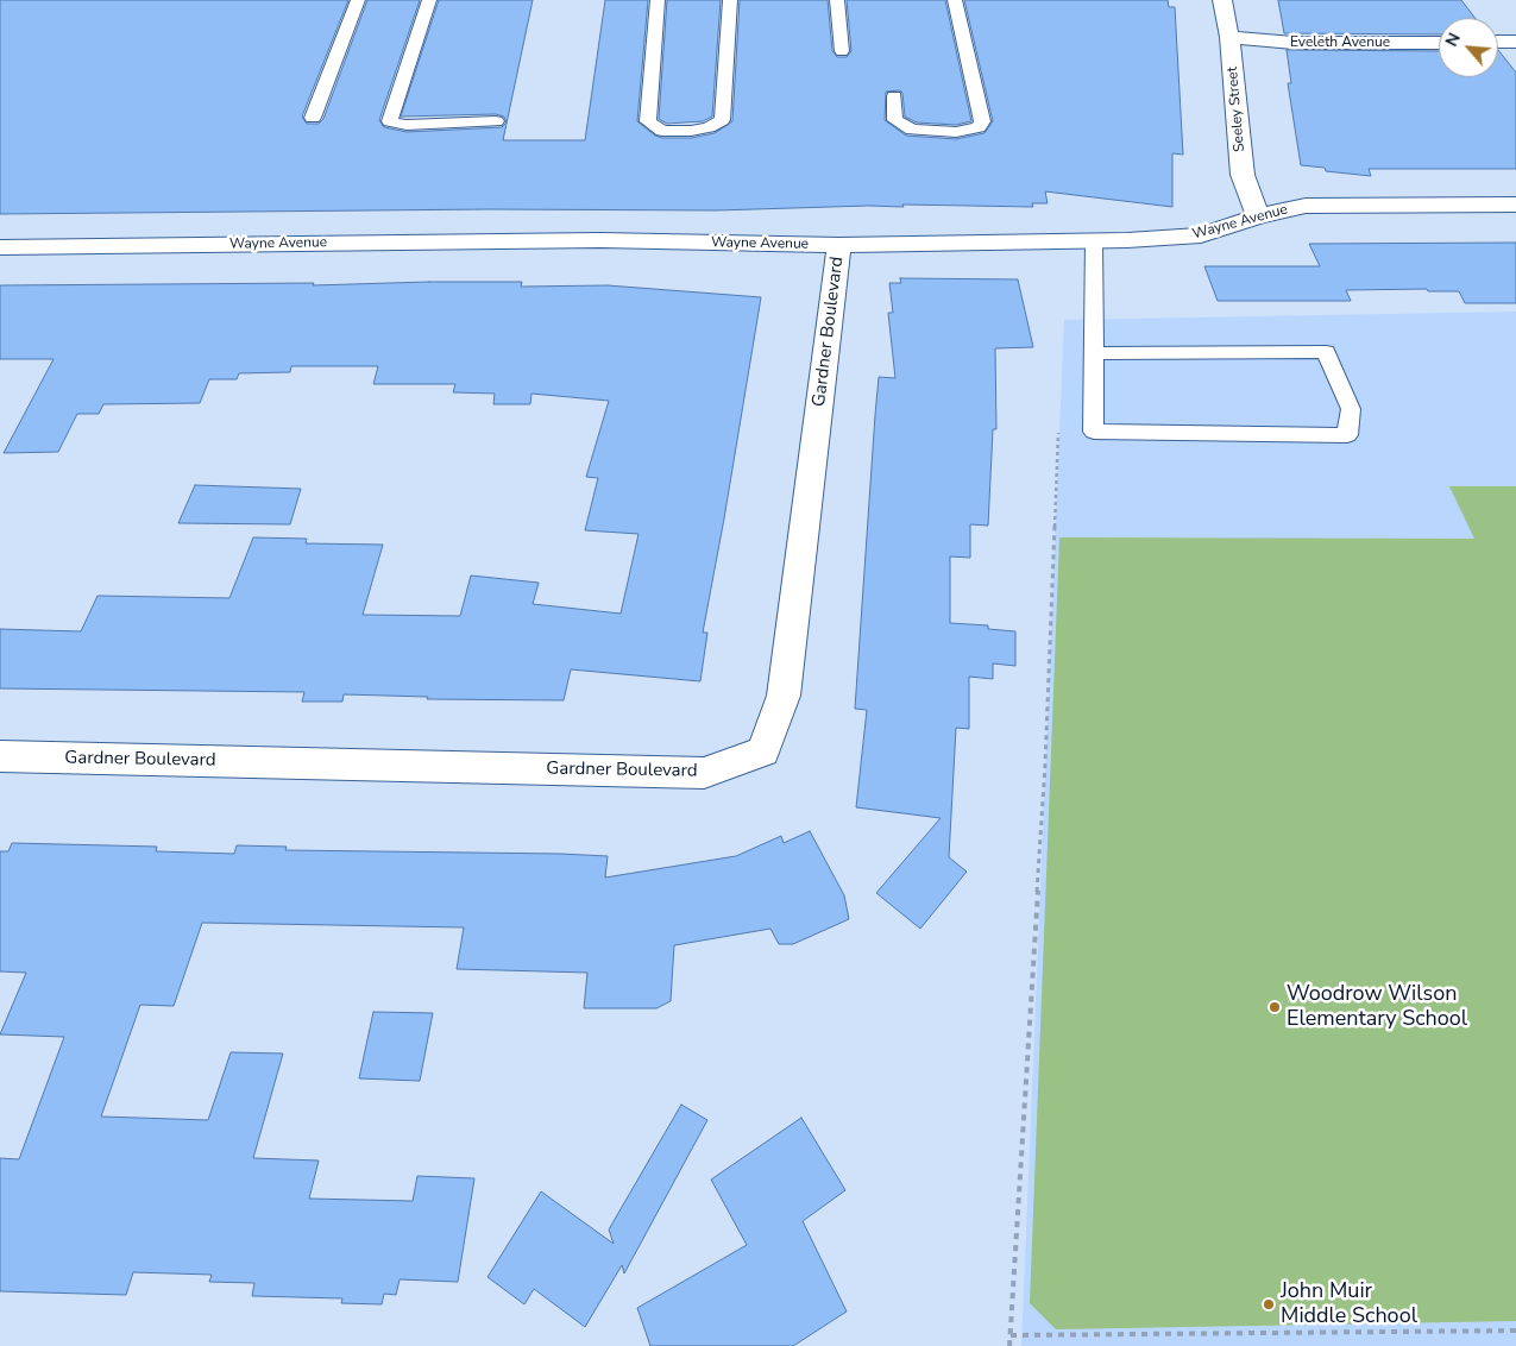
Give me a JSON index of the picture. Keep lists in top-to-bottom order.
{
  "streets": {
    "street": [
      "Eveleth Avenue",
      "Seeley Street",
      "Wayne Avenue",
      "Gardner Boulevard"
    ]
  },
  "crossings": [
    ["Eveleth Avenue", "Seeley Street"],
    ["Seeley Street", "Wayne Avenue"],
    ["Wayne Avenue", "Gardner Boulevard"]
  ],
  "places": ["Woodrow Wilson Elementary School", "John Muir Middle School"],
  "north": "top left"
}
